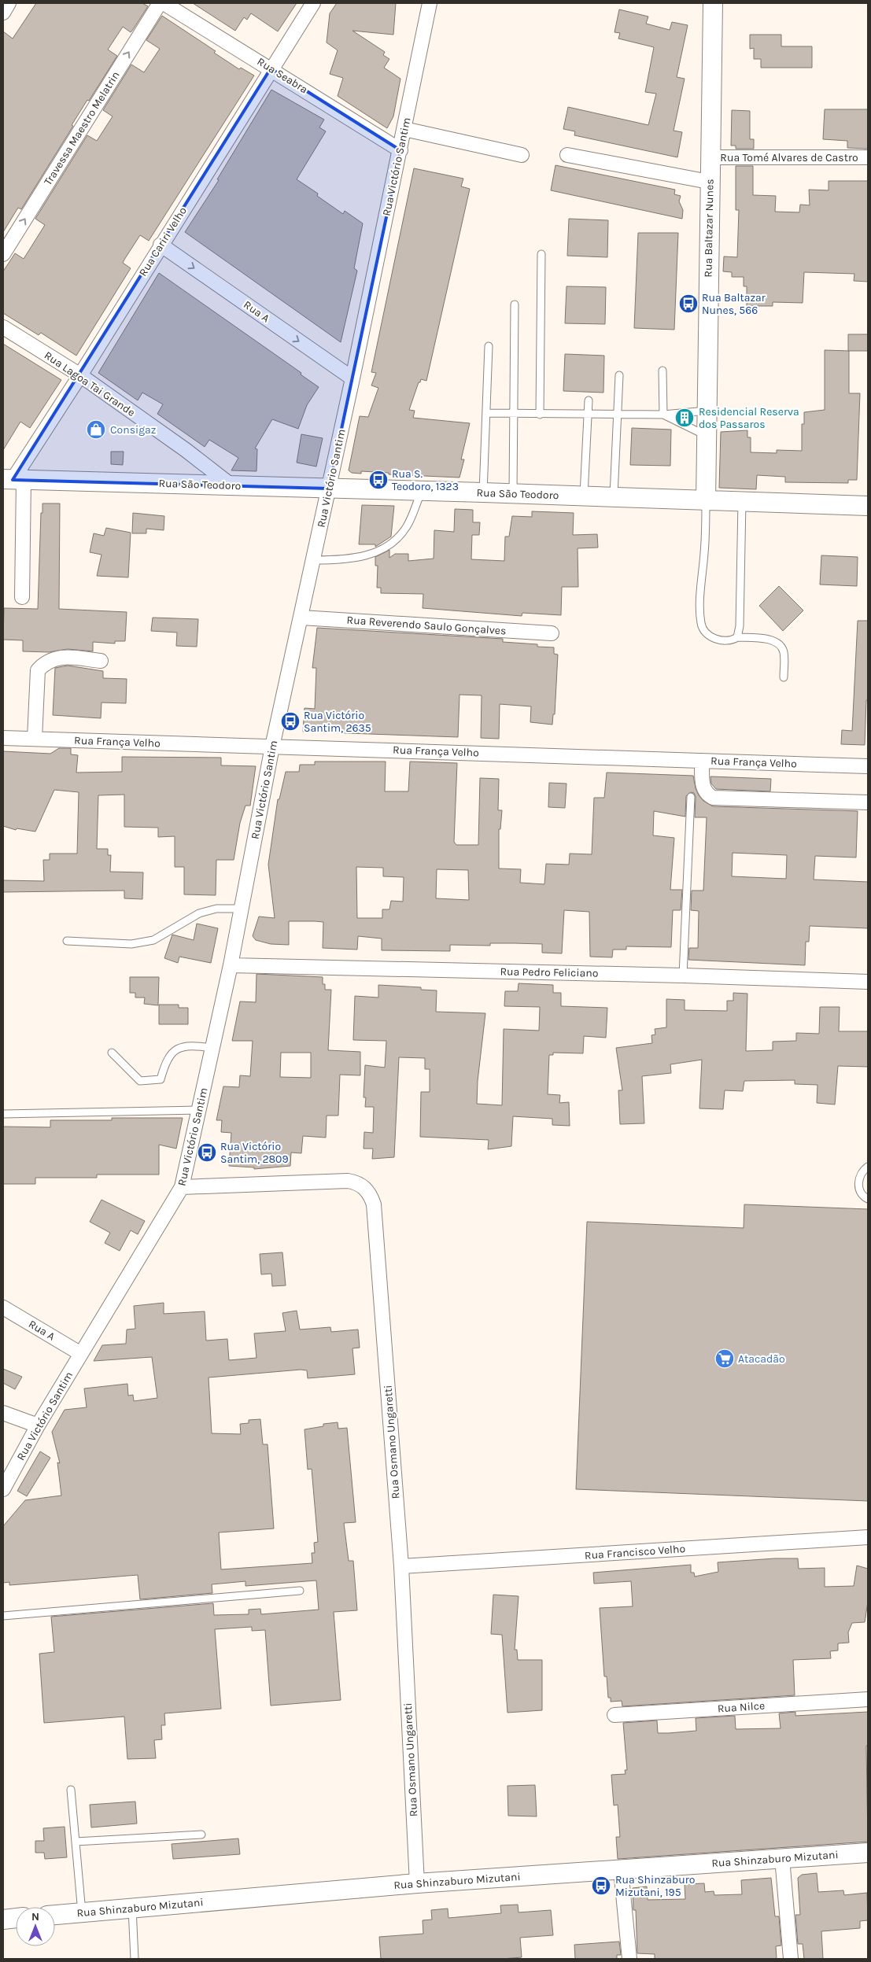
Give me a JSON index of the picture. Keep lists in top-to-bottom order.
{
  "streets": {
    "street": [
      "Rua Seabra",
      "Travessa Maestro Melatrin",
      "Rua Tomé Alvares de Castro",
      "Rua Victório Santim",
      "Rua Baltazar Nunes",
      "Rua Cariri Velho",
      "Rua A",
      "Rua Lagoa Tai Grande",
      "Rua São Teodoro",
      "Rua Reverendo Saulo Gonçalves",
      "Rua França Velho",
      "Rua Pedro Feliciano",
      "Rua Osmano Ungaretti",
      "Rua Francisco Velho",
      "Rua Nilce",
      "Rua Shinzaburo Mizutani"
    ]
  },
  "crossings": [
    ["Rua Seabra", "Rua Victório Santim"],
    ["Rua Seabra", "Rua Cariri Velho"],
    ["Rua Tomé Alvares de Castro", "Rua Baltazar Nunes"],
    ["Rua Victório Santim", "Rua A"],
    ["Rua Victório Santim", "Rua São Teodoro"],
    ["Rua Victório Santim", "Rua Reverendo Saulo Gonçalves"],
    ["Rua Victório Santim", "Rua França Velho"],
    ["Rua Victório Santim", "Rua Pedro Feliciano"],
    ["Rua Victório Santim", "Rua Osmano Ungaretti"],
    ["Rua Baltazar Nunes", "Rua São Teodoro"],
    ["Rua Cariri Velho", "Rua A"],
    ["Rua Cariri Velho", "Rua Lagoa Tai Grande"],
    ["Rua Cariri Velho", "Rua São Teodoro"],
    ["Rua Lagoa Tai Grande", "Rua São Teodoro"],
    ["Rua Osmano Ungaretti", "Rua Francisco Velho"],
    ["Rua Osmano Ungaretti", "Rua Shinzaburo Mizutani"]
  ],
  "one_way": ["Travessa Maestro Melatrin", "Rua A"],
  "places": {
    "bus stop": [
      "Rua Baltazar Nunes, 566",
      "Rua S. Teodoro, 1323",
      "Rua Victório Santim, 2635",
      "Rua Victório Santim, 2809",
      "Rua Shinzaburo Mizutani, 195"
    ],
    "building": ["Residencial Reserva dos Passaros"],
    "shop": ["Consigaz"],
    "supermarket": ["Atacadão"]
  },
  "north": "top"
}
